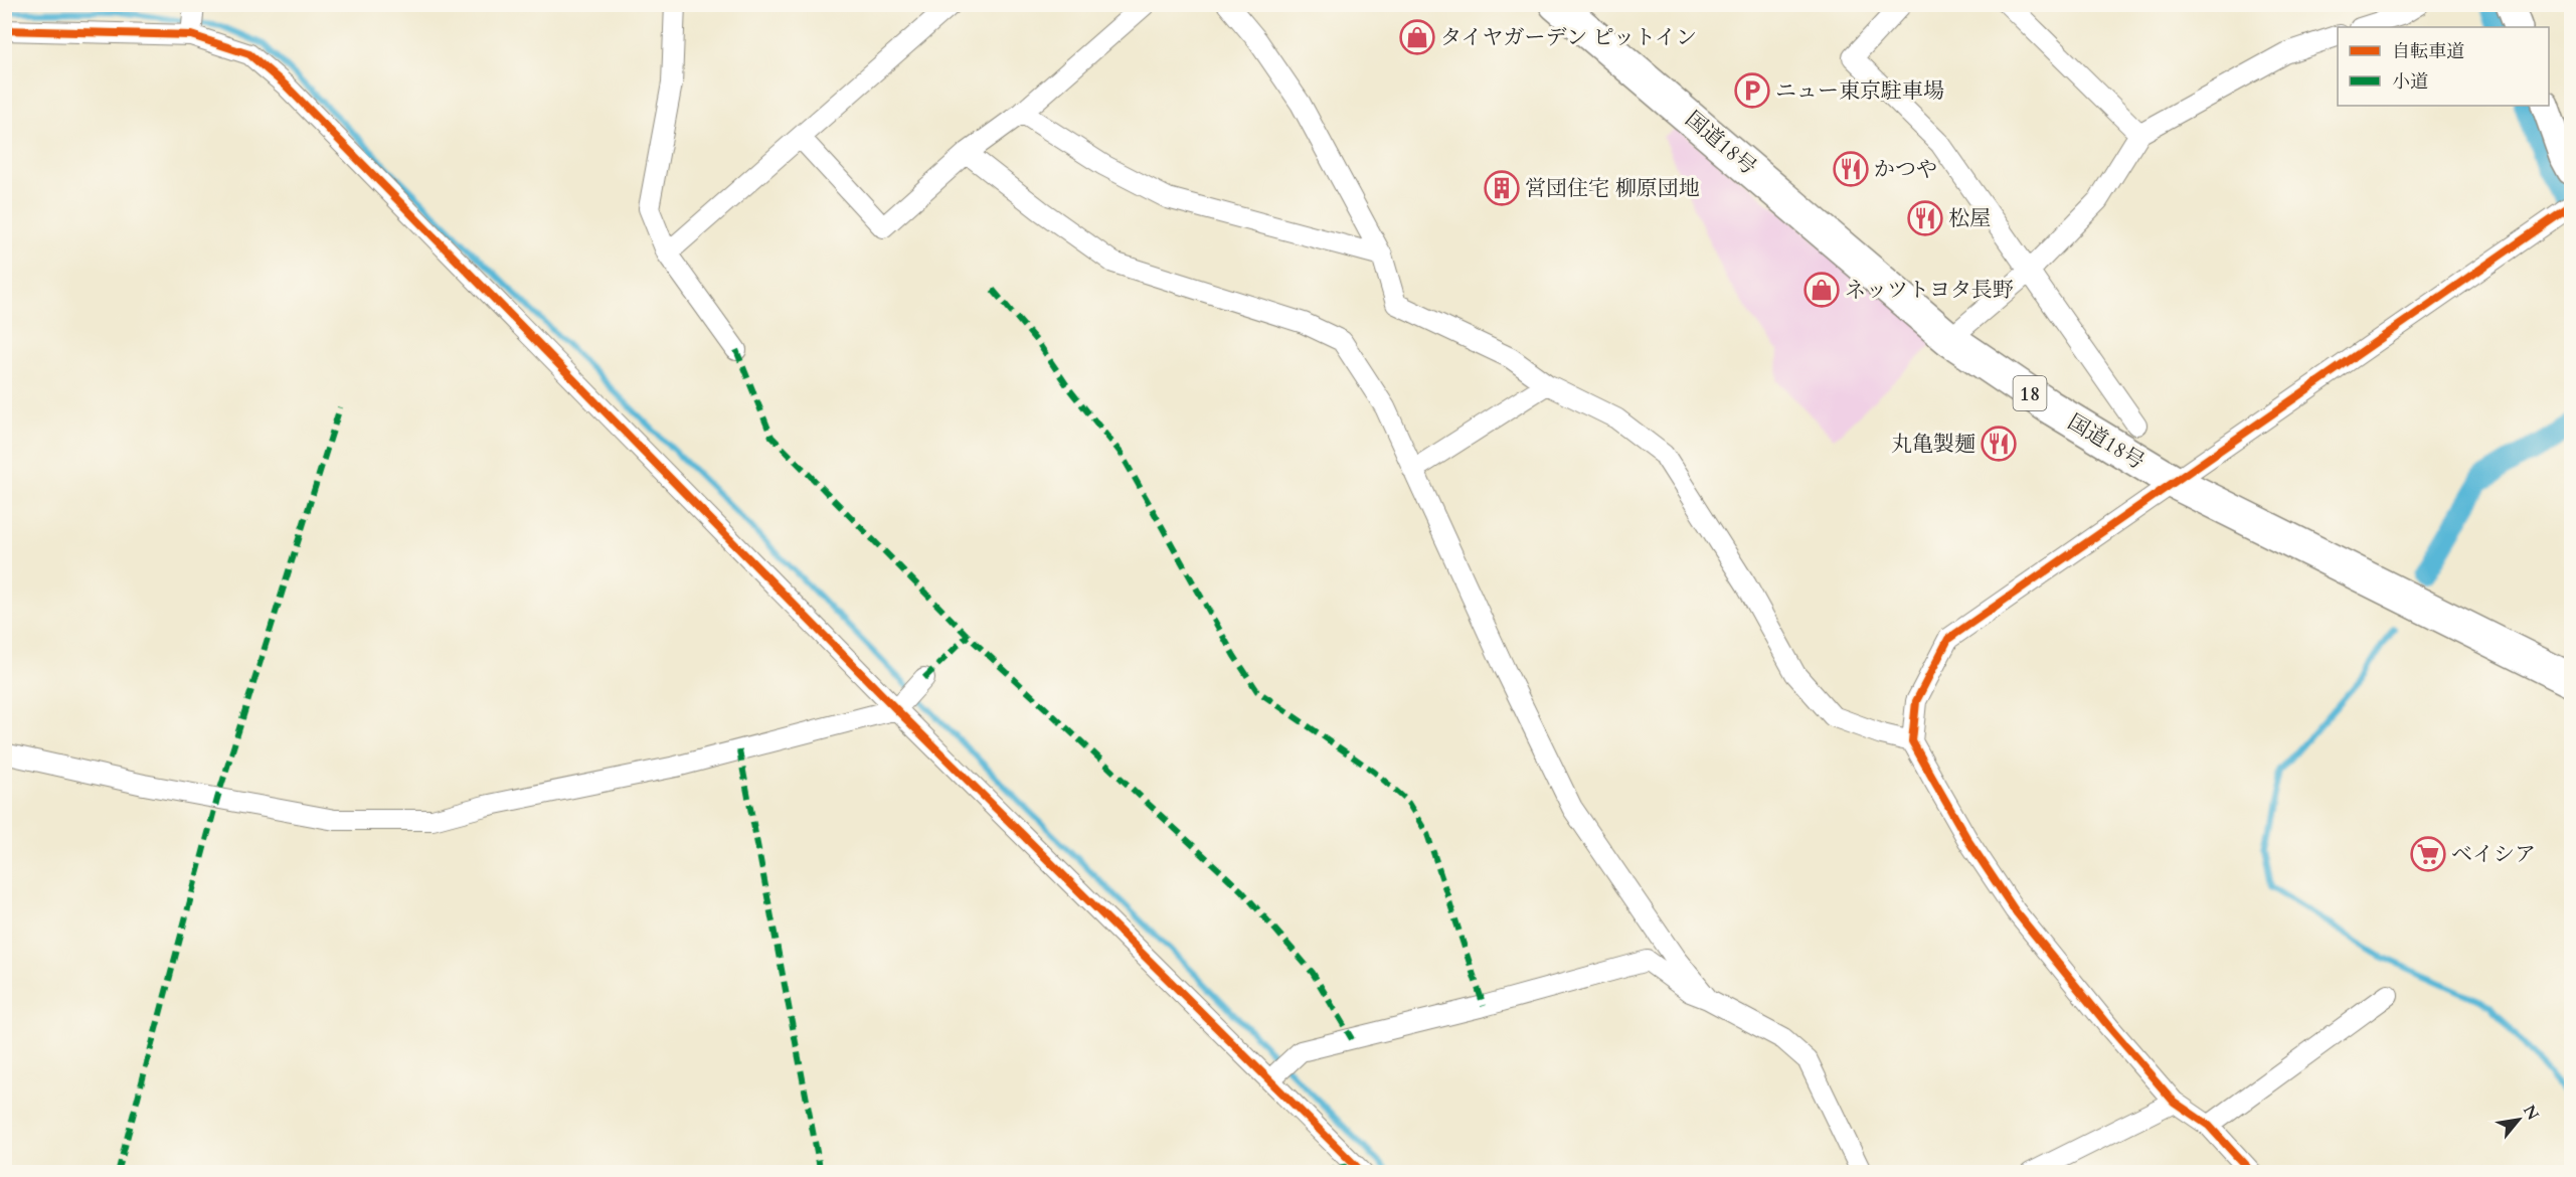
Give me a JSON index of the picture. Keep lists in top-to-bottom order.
{
  "streets": {
    "highway": ["国道18号", "18"]
  },
  "places": {
    "shop": ["タイヤガーデン ピットイン", "ネッツトヨタ長野"],
    "parking": ["ニュー東京駐車場"],
    "restaurant": ["かつや", "松屋", "丸亀製麺"],
    "building": ["営団住宅 柳原団地"],
    "supermarket": ["ベイシア"]
  },
  "legend": ["自転車道", "小道"],
  "north": "top right"
}
